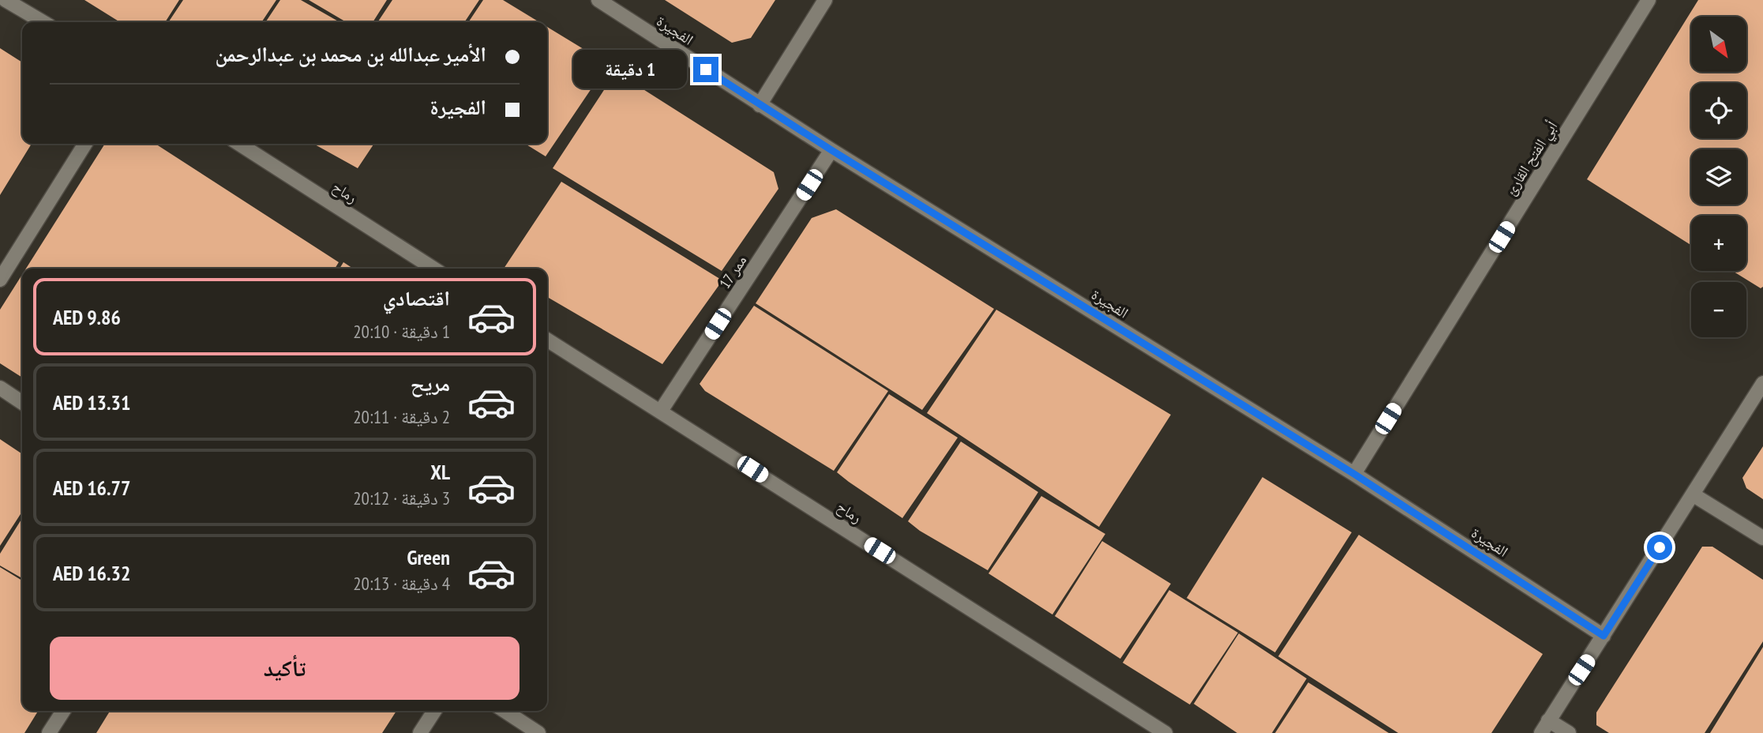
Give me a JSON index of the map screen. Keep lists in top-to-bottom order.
{
  "streets": {
    "street": [
      "الفجيرة",
      "أبي الفتح القارئ",
      "رماح",
      "ممر 17"
    ]
  },
  "crossings": [
    ["الفجيرة", "أبي الفتح القارئ"],
    ["الفجيرة", "ممر 17"],
    ["رماح", "ممر 17"]
  ],
  "north": "bottom right",
  "page": {
    "map_buttons": ["+", "−"],
    "banner": ["الأمير عبدالله بن محمد بن عبدالرحمن", "الفجيرة"],
    "bubble": "1 دقيقة",
    "list": [
      {
        "name": "اقتصادي",
        "note": "1 دقيقة · 20:10",
        "value": "AED 9.86"
      },
      {
        "name": "مريح",
        "note": "2 دقيقة · 20:11",
        "value": "AED 13.31"
      },
      {
        "name": "XL",
        "note": "3 دقيقة · 20:12",
        "value": "AED 16.77"
      },
      {
        "name": "Green",
        "note": "4 دقيقة · 20:13",
        "value": "AED 16.32"
      }
    ],
    "buttons": "تأكيد"
  }
}
